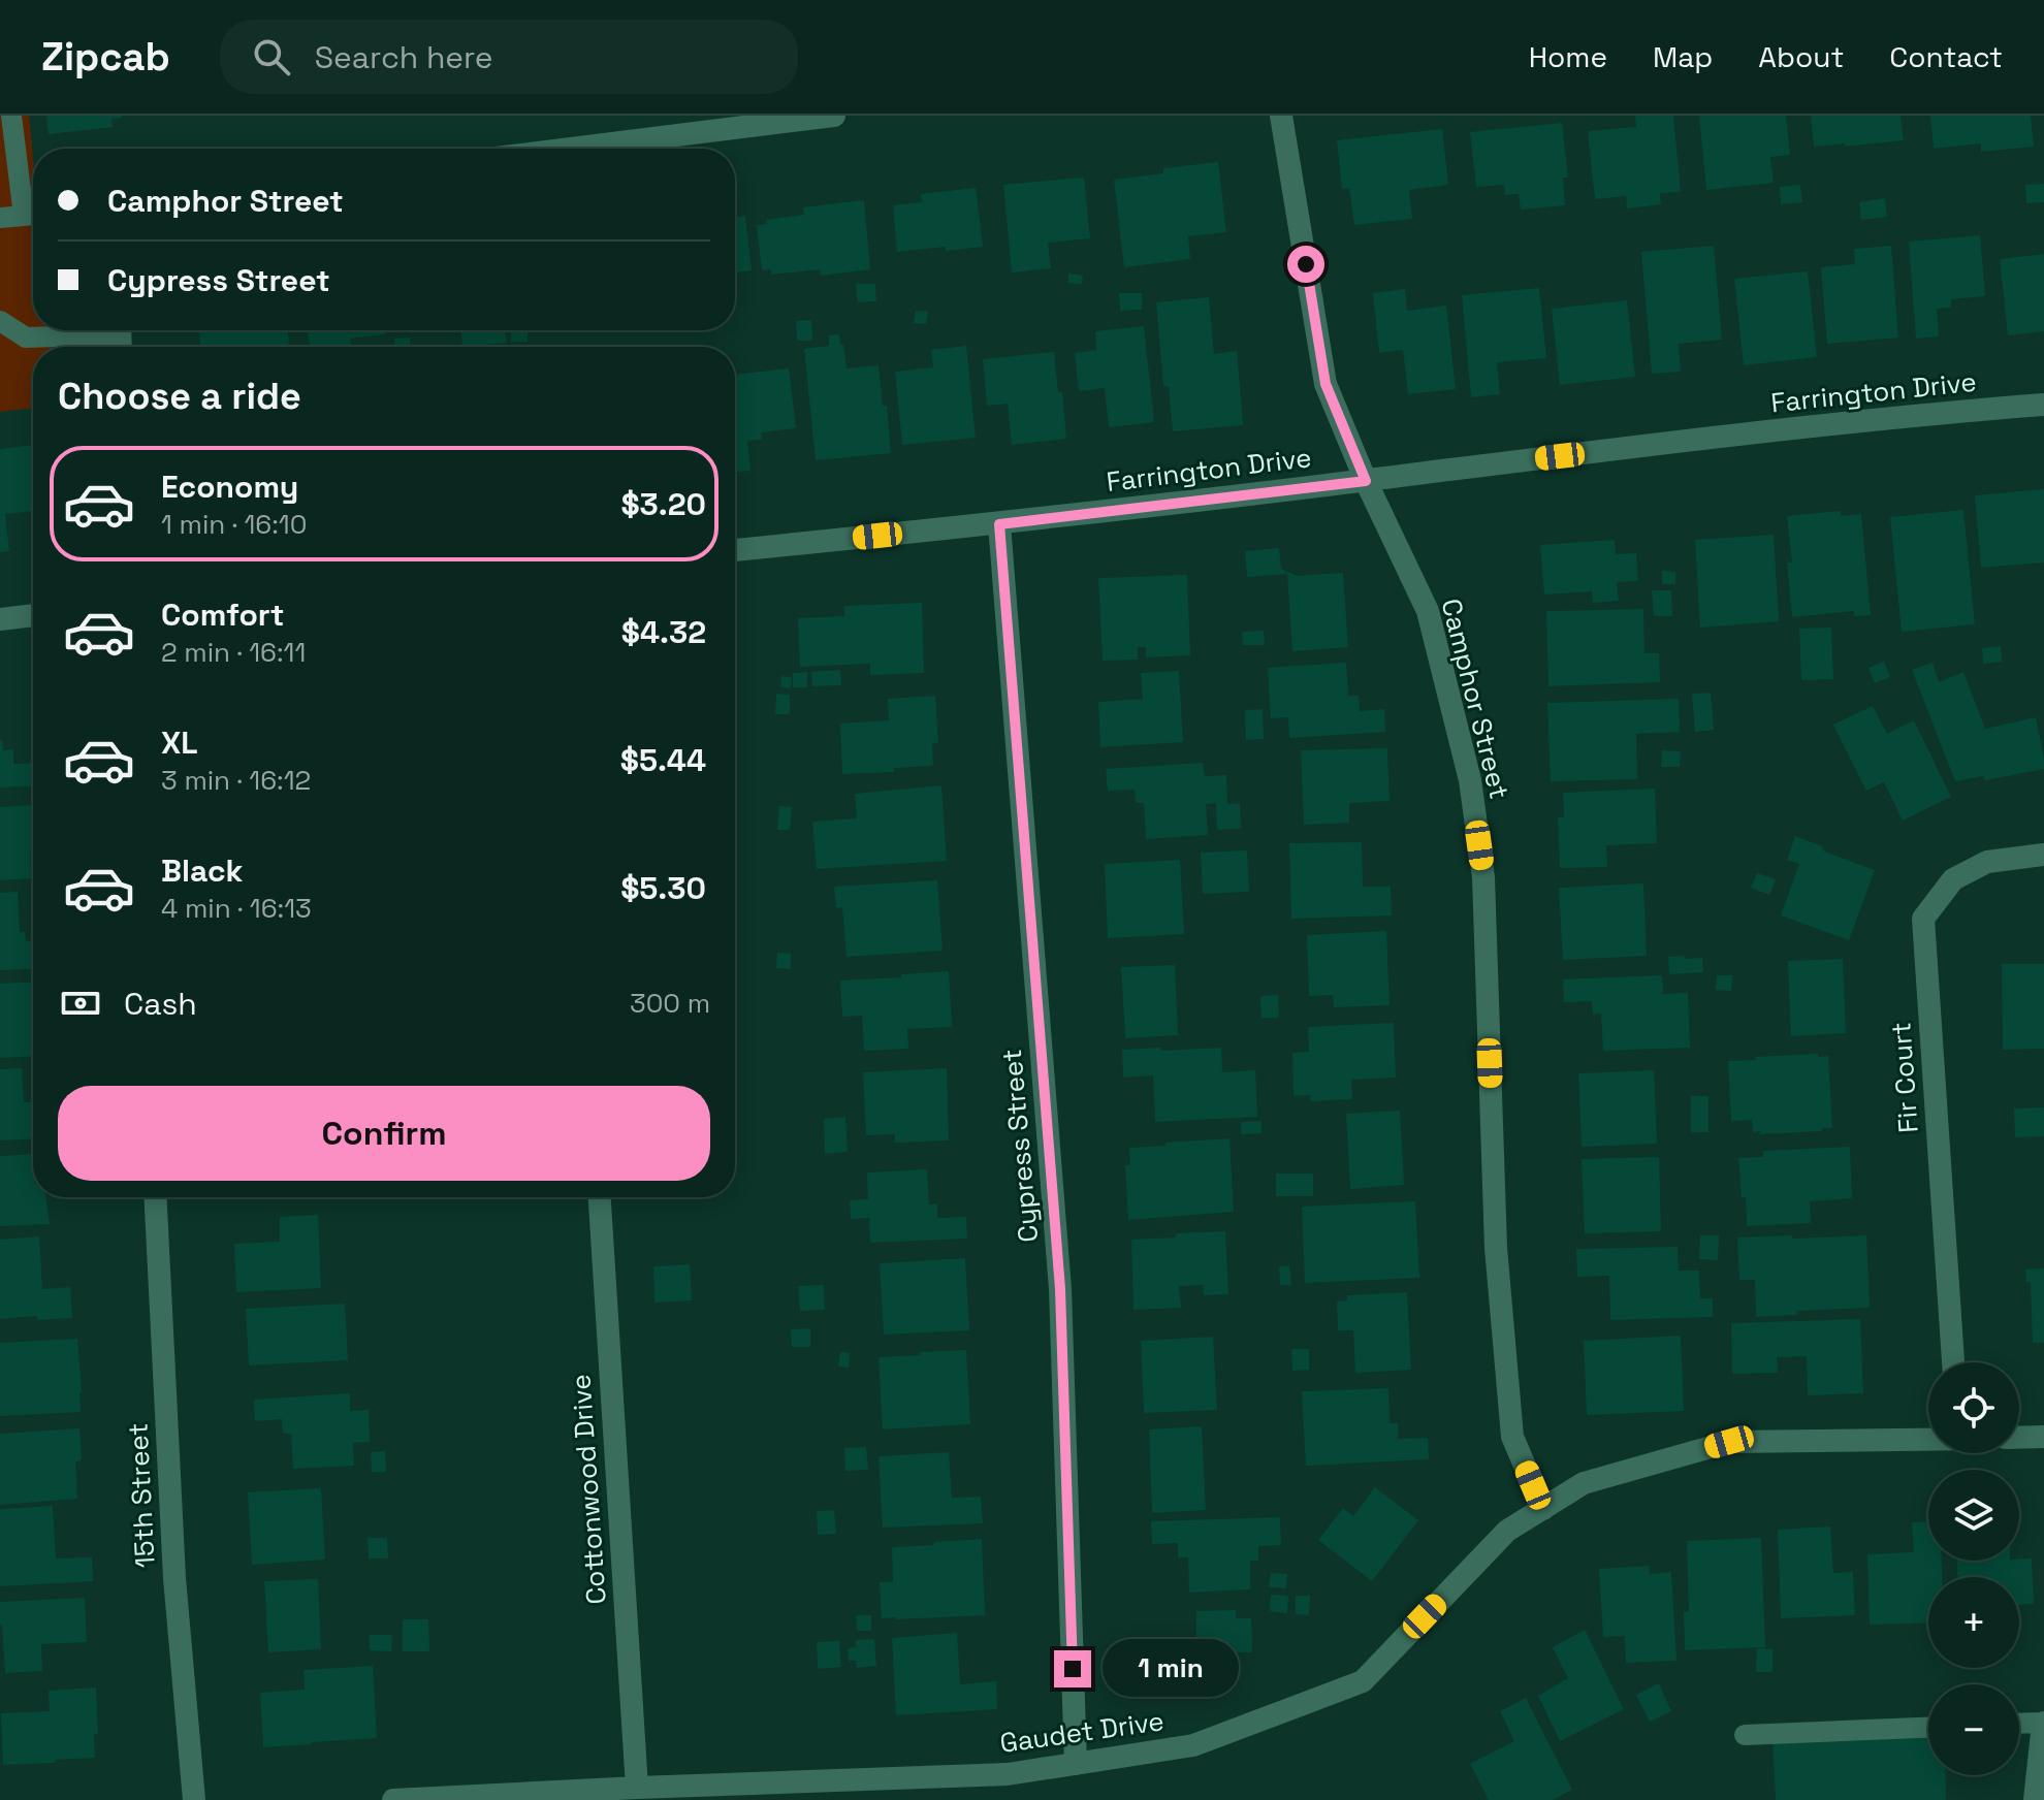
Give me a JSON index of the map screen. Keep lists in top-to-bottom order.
{
  "streets": {
    "street": [
      "Farrington Drive",
      "Camphor Street",
      "Fir Court",
      "Cypress Street",
      "Cottonwood Drive",
      "15th Street",
      "Gaudet Drive"
    ]
  },
  "crossings": [
    ["Farrington Drive", "Camphor Street"],
    ["Farrington Drive", "Cypress Street"],
    ["Camphor Street", "Gaudet Drive"],
    ["Cypress Street", "Gaudet Drive"],
    ["Cottonwood Drive", "Gaudet Drive"]
  ],
  "page": {
    "header": "Zipcab",
    "search": "Search here",
    "nav": [
      "Home",
      "Map",
      "About",
      "Contact"
    ],
    "banner": ["Camphor Street", "Cypress Street"],
    "heading": "Choose a ride",
    "list": [
      {
        "name": "Economy",
        "note": "1 min · 16:10",
        "value": "$3.20"
      },
      {
        "name": "Comfort",
        "note": "2 min · 16:11",
        "value": "$4.32"
      },
      {
        "name": "XL",
        "note": "3 min · 16:12",
        "value": "$5.44"
      },
      {
        "name": "Black",
        "note": "4 min · 16:13",
        "value": "$5.30"
      }
    ],
    "pay": ["Cash", "300 m"],
    "buttons": "Confirm",
    "map_buttons": ["+", "−"],
    "bubble": "1 min"
  }
}
